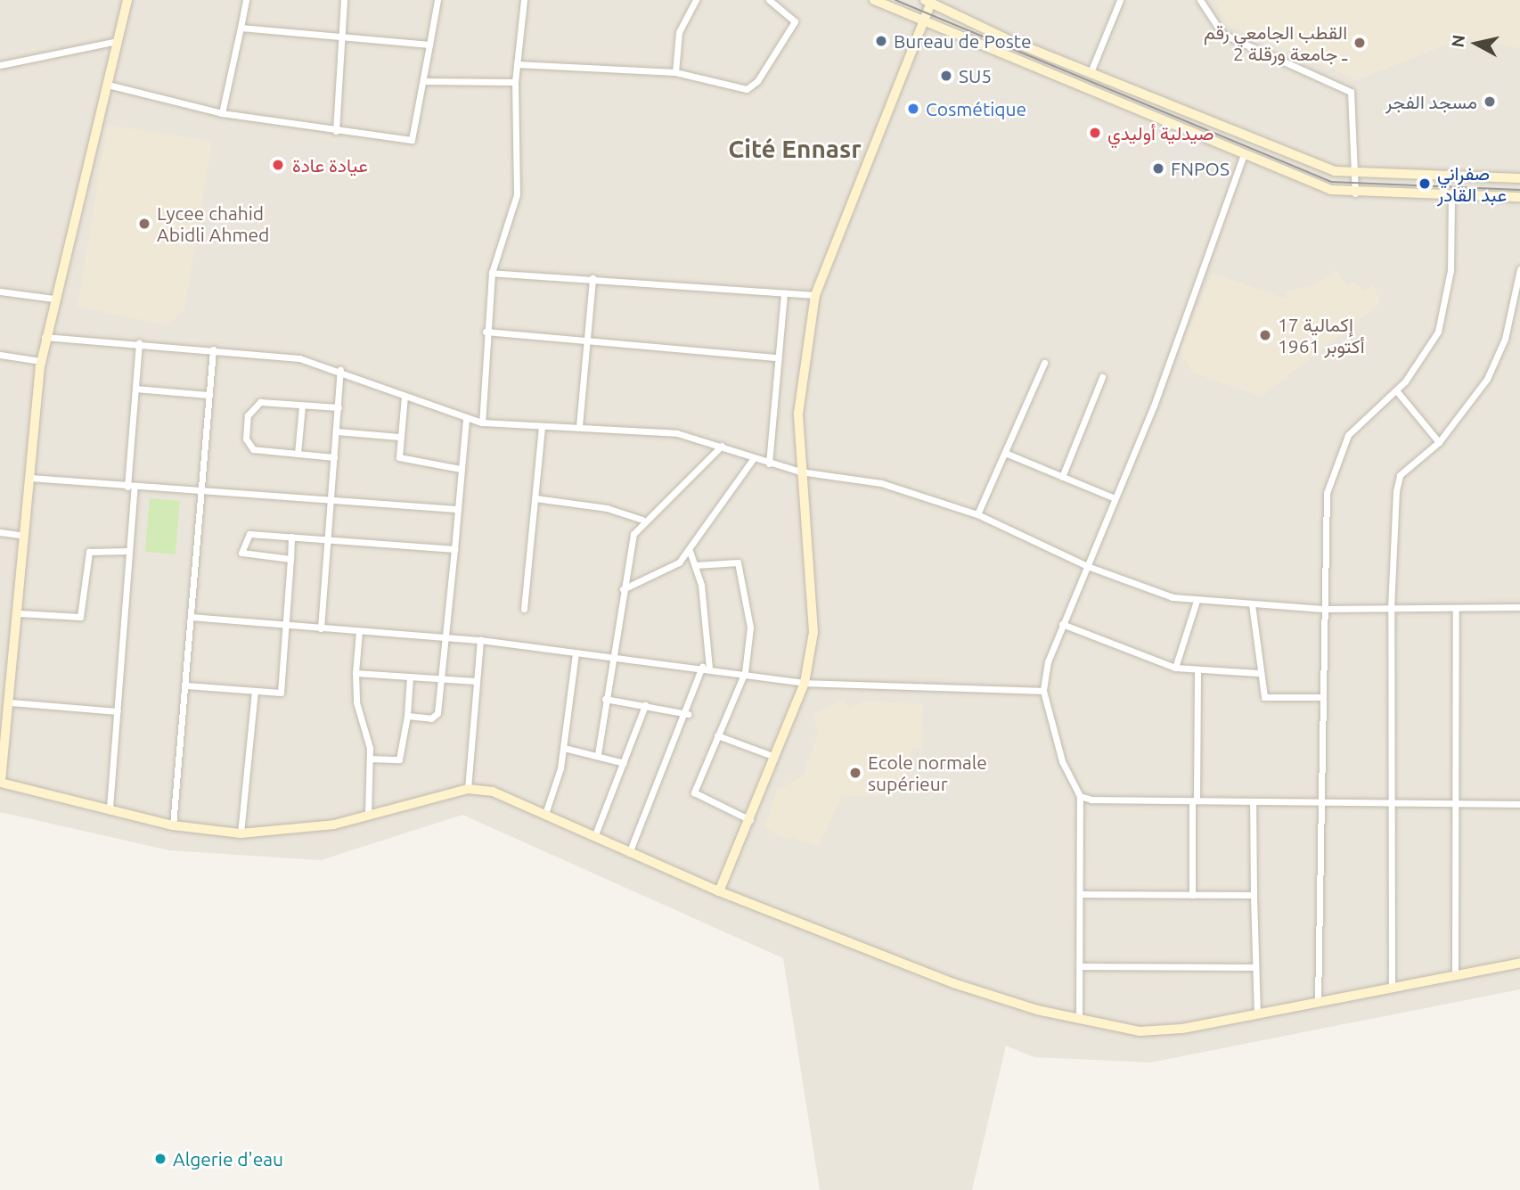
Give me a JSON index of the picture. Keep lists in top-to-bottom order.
{
  "districts": ["Cité Ennasr"],
  "places": [
    "Bureau de Poste",
    "القطب الجامعي رقم 2 ـ جامعة ورقلة",
    "SU5",
    "مسجد الفجر",
    "Cosmétique",
    "صيدلية أوليدي",
    "عيادة عادة",
    "FNPOS",
    "صفراني عبد القادر",
    "Lycee chahid Abidli Ahmed",
    "إكمالية 17 أكتوبر 1961",
    "Ecole normale supérieur",
    "Algerie d'eau"
  ],
  "north": "left"
}
